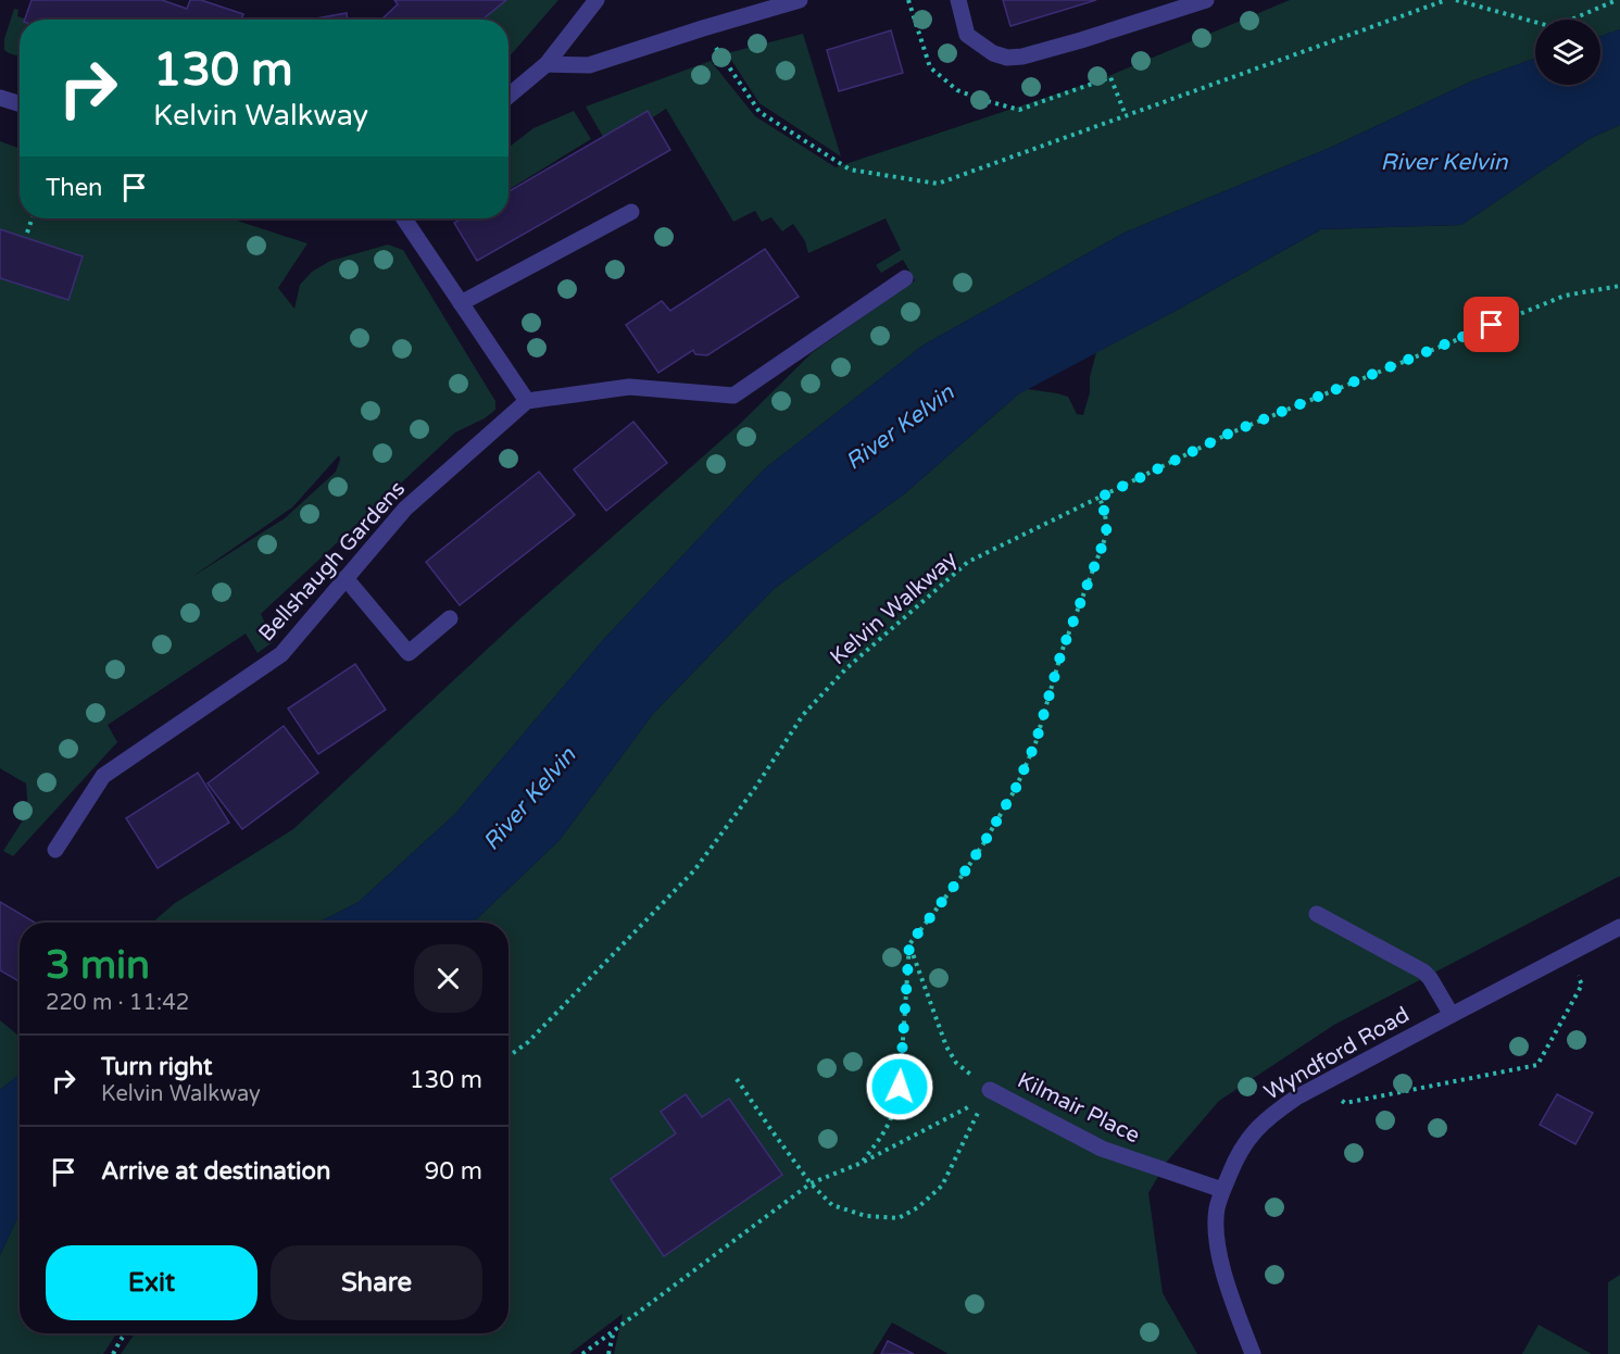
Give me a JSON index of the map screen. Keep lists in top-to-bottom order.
{
  "streets": {
    "street": ["Bellshaugh Gardens", "Wyndford Road", "Kilmair Place"],
    "path": ["Kelvin Walkway"]
  },
  "crossings": [
    ["Wyndford Road", "Kilmair Place"]
  ],
  "water": ["River Kelvin"],
  "page": {
    "turn": ["130 m", "Kelvin Walkway"],
    "then": "Then",
    "heading": ["3 min", "220 m · 11:42"],
    "list": [
      {
        "name": "Turn right",
        "note": "Kelvin Walkway",
        "value": "130 m"
      },
      {
        "name": "Arrive at destination",
        "value": "90 m"
      }
    ],
    "buttons": ["Exit", "Share"]
  }
}
